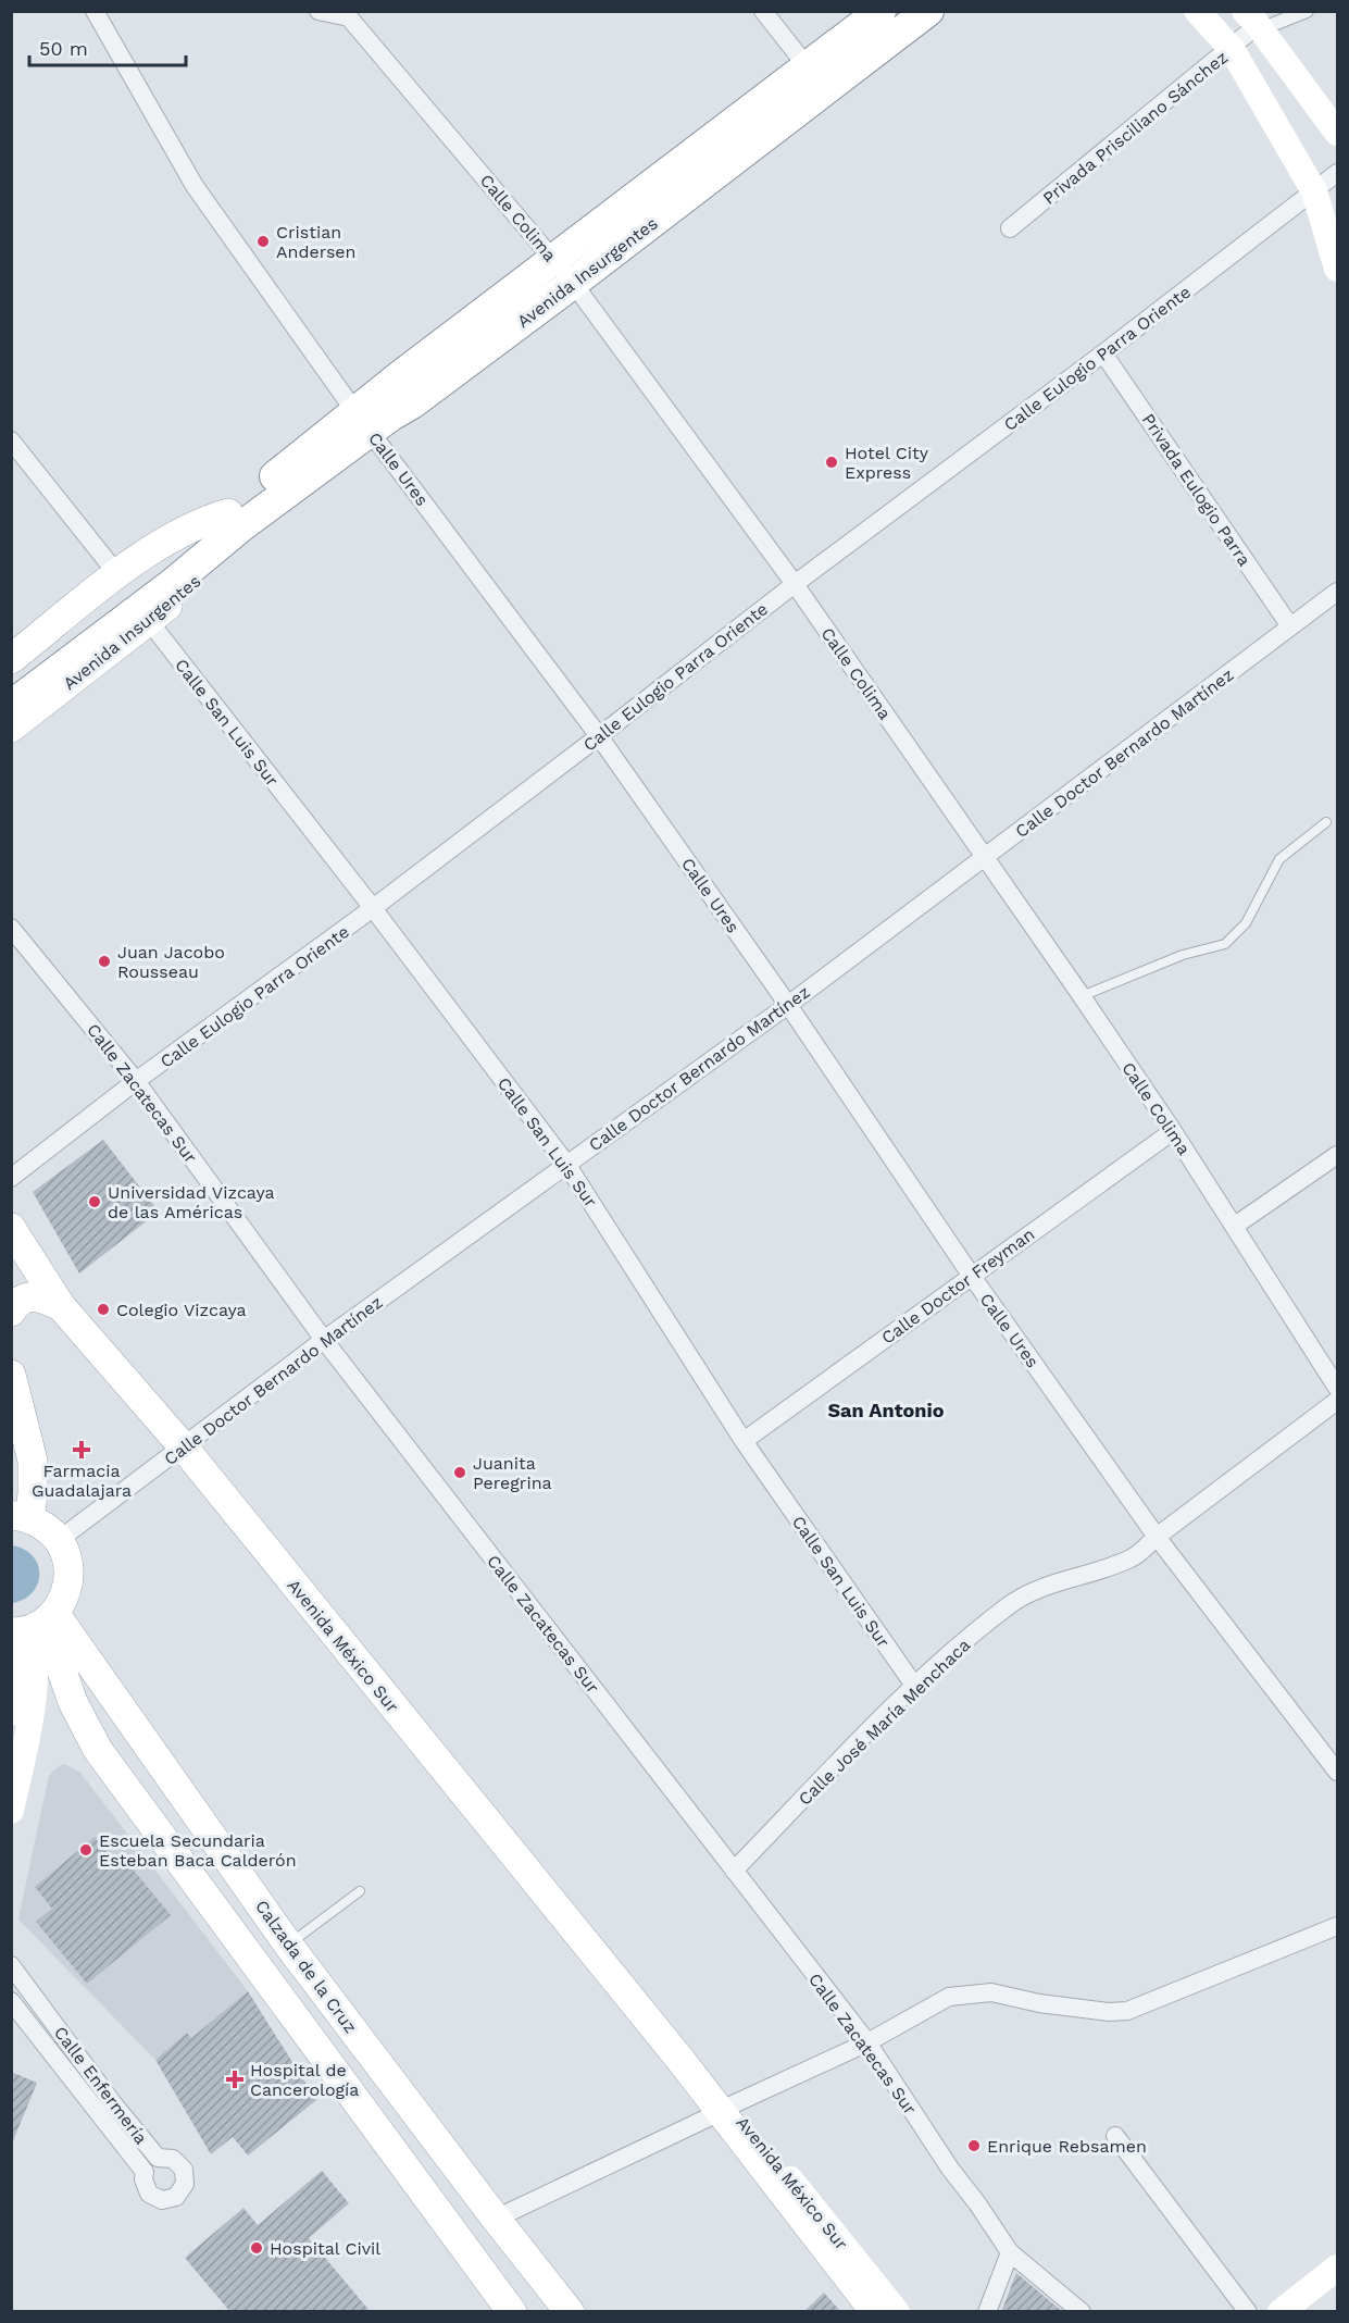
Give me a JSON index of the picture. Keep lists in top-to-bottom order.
{
  "streets": {
    "highway": ["Avenida Insurgentes"],
    "main road": ["Avenida México Sur", "Calzada de la Cruz"],
    "street": [
      "Privada Prisciliano Sánchez",
      "Calle Colima",
      "Calle Eulogio Parra Oriente",
      "Calle Ures",
      "Privada Eulogio Parra",
      "Calle San Luis Sur",
      "Calle Doctor Bernardo Martínez",
      "Calle Zacatecas Sur",
      "Calle Doctor Freyman",
      "Calle José María Menchaca",
      "Calle Enfermería"
    ]
  },
  "crossings": [
    ["Calle Colima", "Avenida Insurgentes"],
    ["Calle Colima", "Calle Eulogio Parra Oriente"],
    ["Calle Colima", "Calle Doctor Bernardo Martínez"],
    ["Calle Colima", "Calle Doctor Freyman"],
    ["Avenida Insurgentes", "Calle Ures"],
    ["Avenida Insurgentes", "Calle San Luis Sur"],
    ["Calle Eulogio Parra Oriente", "Calle Ures"],
    ["Calle Eulogio Parra Oriente", "Privada Eulogio Parra"],
    ["Calle Eulogio Parra Oriente", "Calle San Luis Sur"],
    ["Calle Eulogio Parra Oriente", "Calle Zacatecas Sur"],
    ["Calle Ures", "Calle Doctor Bernardo Martínez"],
    ["Calle Ures", "Calle Doctor Freyman"],
    ["Calle Ures", "Calle José María Menchaca"],
    ["Privada Eulogio Parra", "Calle Doctor Bernardo Martínez"],
    ["Calle San Luis Sur", "Calle Doctor Bernardo Martínez"],
    ["Calle San Luis Sur", "Calle Doctor Freyman"],
    ["Calle San Luis Sur", "Calle José María Menchaca"],
    ["Calle Doctor Bernardo Martínez", "Calle Zacatecas Sur"],
    ["Calle Doctor Bernardo Martínez", "Avenida México Sur"],
    ["Calle Zacatecas Sur", "Calle José María Menchaca"]
  ],
  "districts": ["San Antonio"],
  "places": {
    "other": [
      "Cristian Andersen",
      "Hotel City Express",
      "Juan Jacobo Rousseau",
      "Universidad Vizcaya de las Américas",
      "Colegio Vizcaya",
      "Juanita Peregrina",
      "Escuela Secundaria Esteban Baca Calderón",
      "Enrique Rebsamen",
      "Hospital Civil"
    ],
    "health": ["Farmacia Guadalajara", "Hospital de Cancerología"]
  },
  "scale_bar": "50 m"
}
